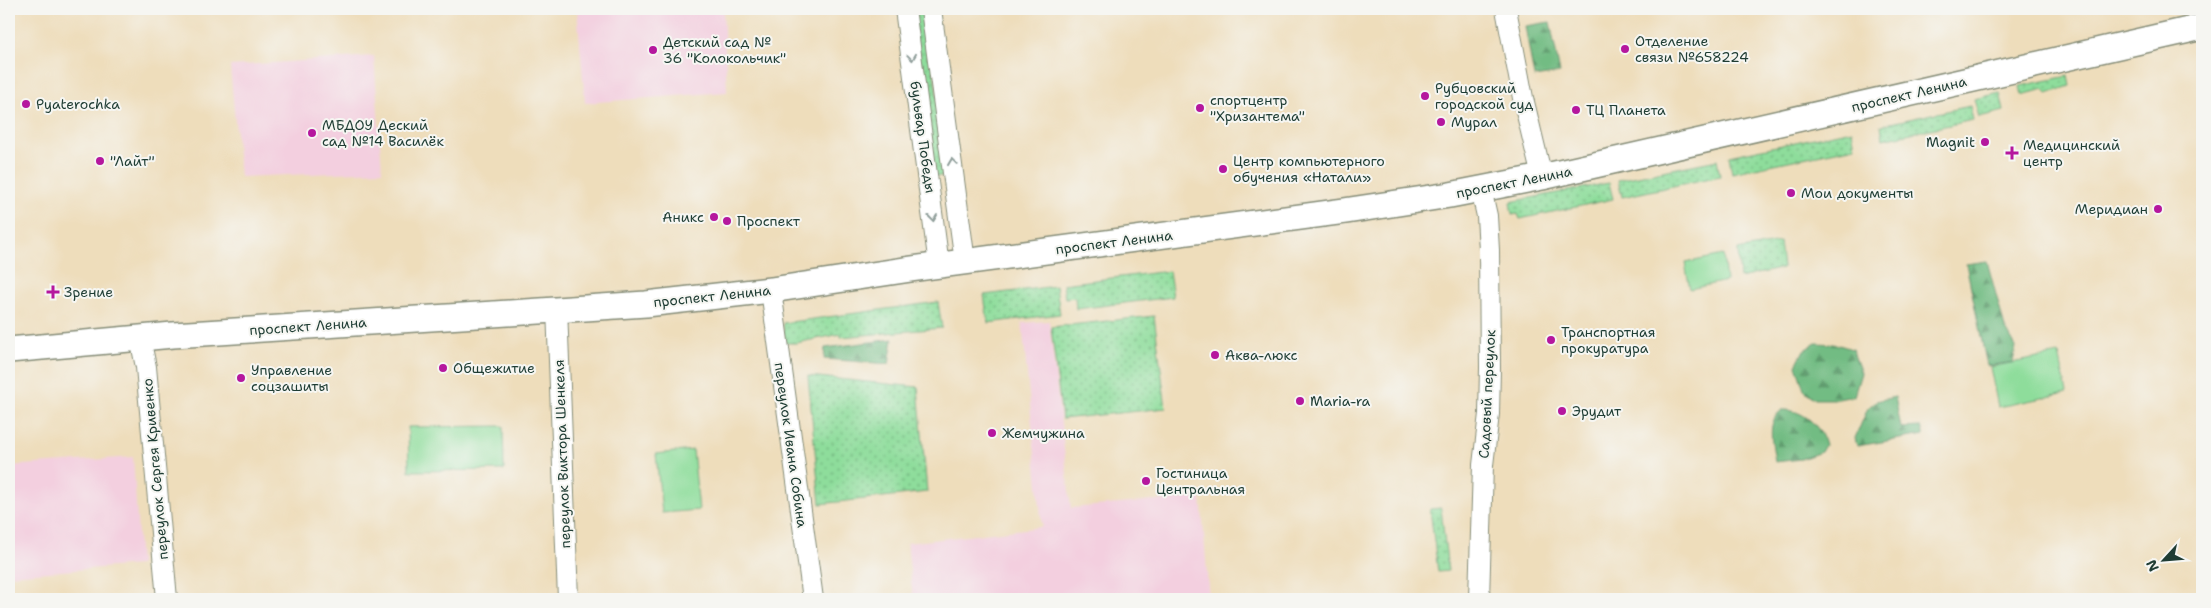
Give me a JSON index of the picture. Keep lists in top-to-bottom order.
{
  "streets": {
    "main road": ["проспект Ленина"],
    "street": [
      "бульвар Победы",
      "Садовый переулок",
      "переулок Ивана Собина",
      "переулок Виктора Шенкеля",
      "переулок Сергея Кривенко"
    ]
  },
  "crossings": [
    ["проспект Ленина", "бульвар Победы"],
    ["проспект Ленина", "Садовый переулок"],
    ["проспект Ленина", "переулок Ивана Собина"],
    ["проспект Ленина", "переулок Виктора Шенкеля"],
    ["проспект Ленина", "переулок Сергея Кривенко"]
  ],
  "places": {
    "other": [
      "Отделение связи №658224",
      "Детский сад № 36 \"Колокольчик\"",
      "Рубцовский городской суд",
      "Pyaterochka",
      "спортцентр \"Хризантема\"",
      "ТЦ Планета",
      "Мурал",
      "МБДОУ Деский сад №14 Василёк",
      "Magnit",
      "\"Лайт\"",
      "Центр компьютерного обучения «Натали»",
      "Мои документы",
      "Меридиан",
      "Аникс",
      "Проспект",
      "Транспортная прокуратура",
      "Аква-люкс",
      "Общежитие",
      "Управление соцзашиты",
      "Maria-ra",
      "Эрудит",
      "Жемчужина",
      "Гостиница Центральная"
    ],
    "health": ["Медицинский центр", "Зрение"]
  },
  "north": "bottom left"
}
